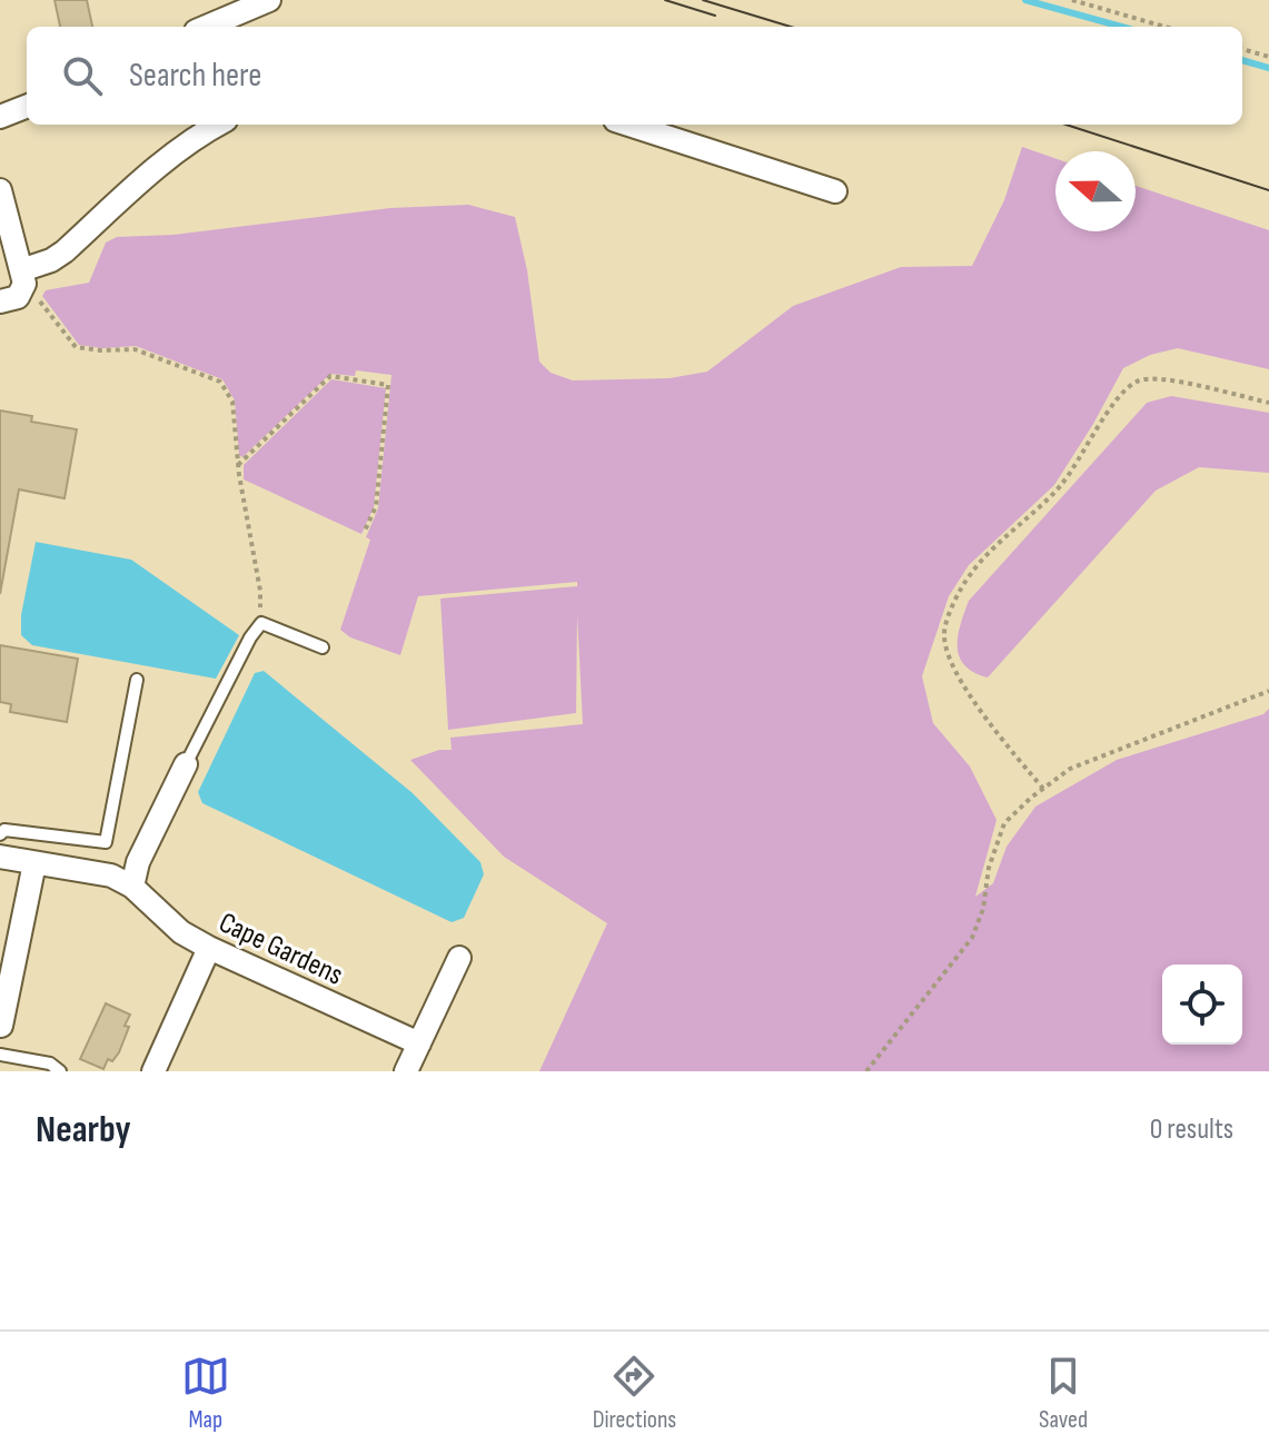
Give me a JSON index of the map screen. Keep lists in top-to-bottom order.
{
  "streets": {
    "street": ["Cape Gardens"]
  },
  "north": "left",
  "page": {
    "search": "Search here",
    "heading": ["Nearby", "0 results"],
    "nav": ["Map", "Directions", "Saved"]
  }
}
